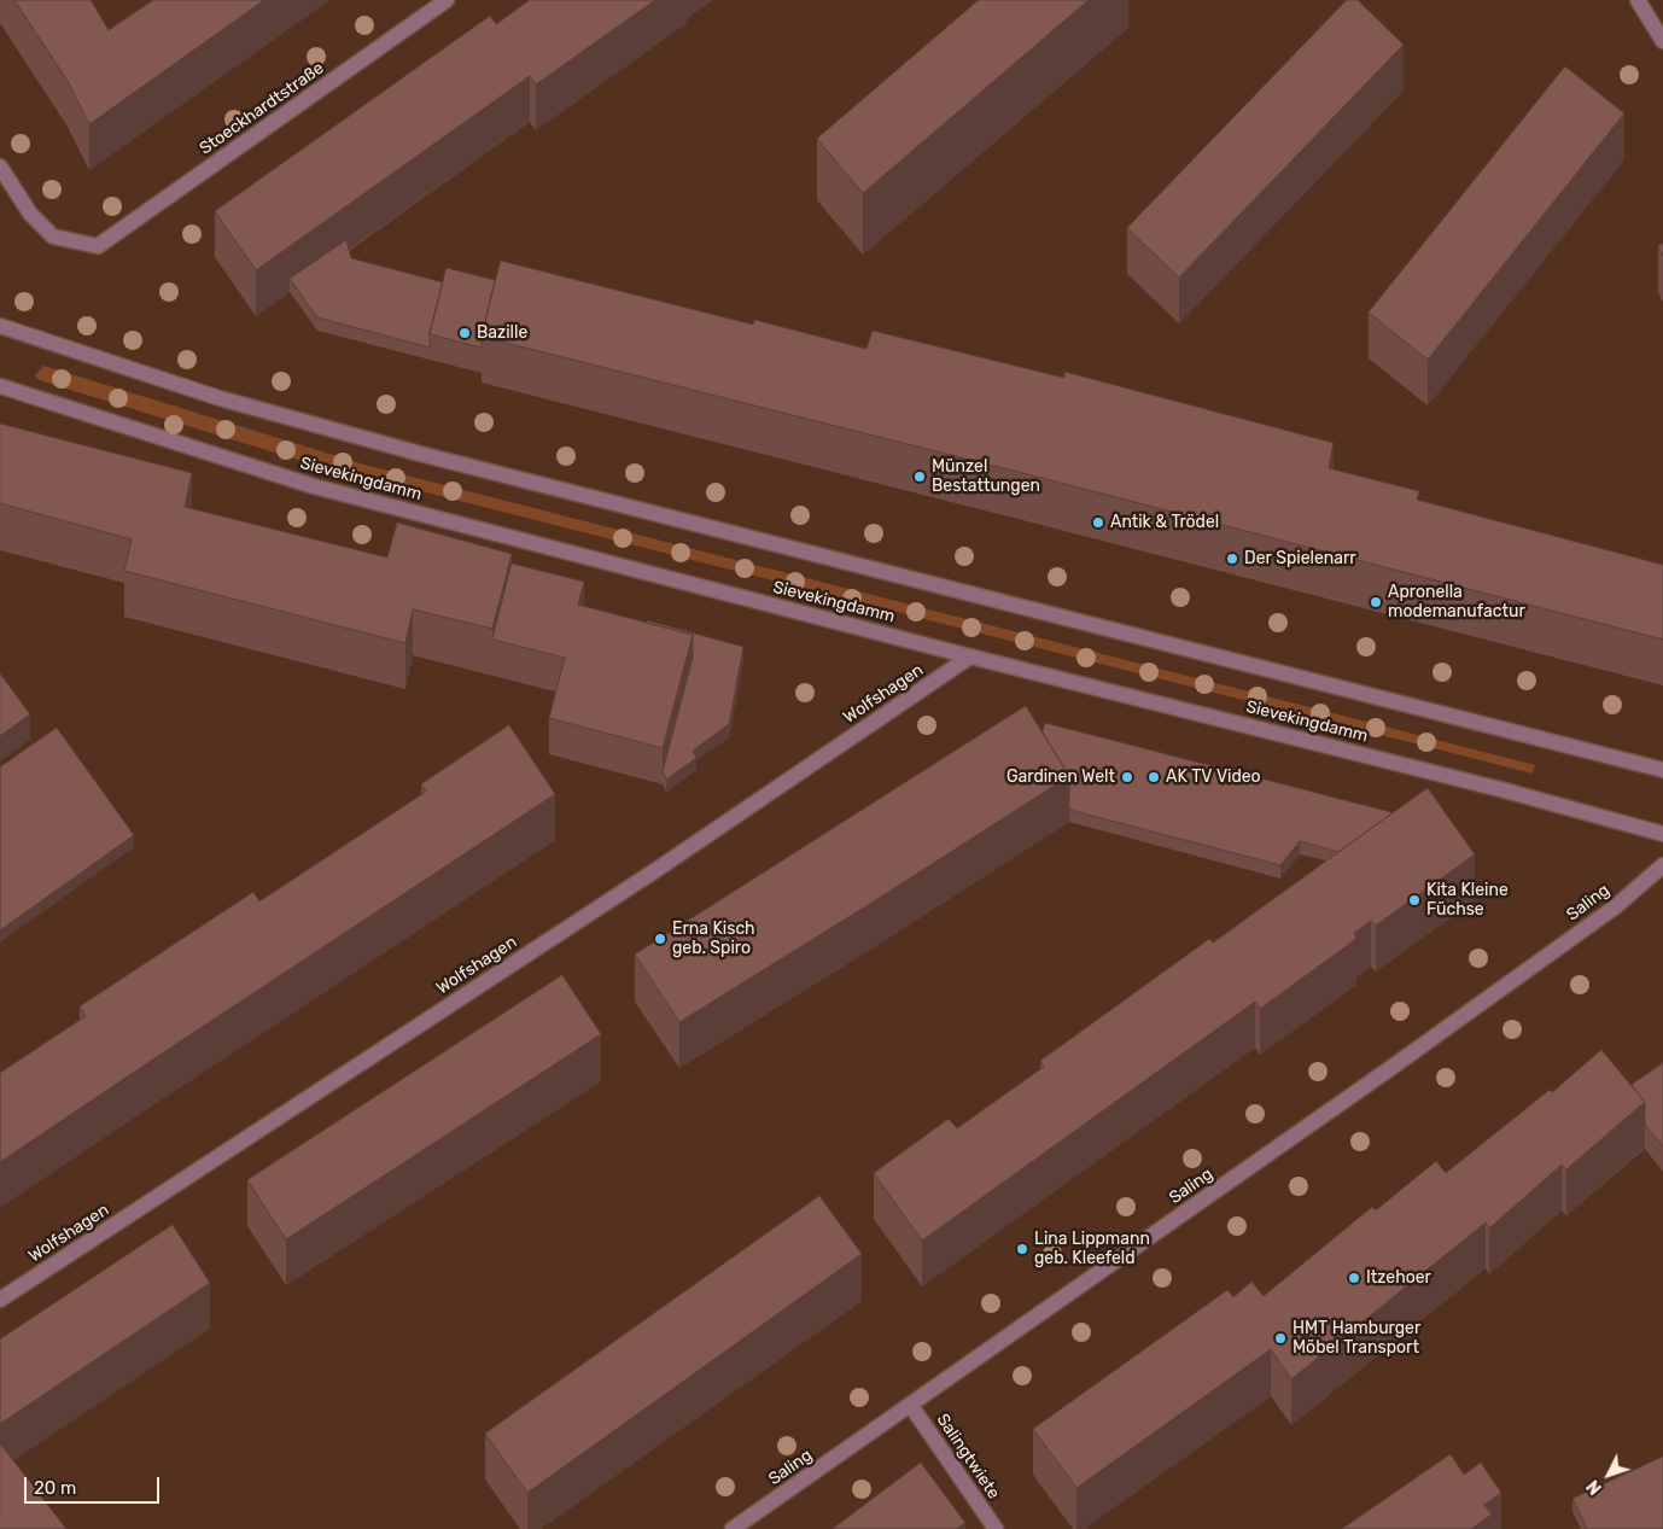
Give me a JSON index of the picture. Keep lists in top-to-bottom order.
{
  "streets": {
    "street": [
      "Stoeckhardtstraße",
      "Sievekingdamm",
      "Wolfshagen",
      "Saling",
      "Salingtwiete"
    ]
  },
  "crossings": [
    ["Sievekingdamm", "Wolfshagen"],
    ["Saling", "Salingtwiete"]
  ],
  "places": [
    "Bazille",
    "Münzel Bestattungen",
    "Antik & Trödel",
    "Der Spielenarr",
    "Apronella modemanufactur",
    "Gardinen Welt",
    "AK TV Video",
    "Kita Kleine Füchse",
    "Erna Kisch geb. Spiro",
    "Lina Lippmann geb. Kleefeld",
    "Itzehoer",
    "HMT Hamburger Möbel Transport"
  ],
  "scale_bar": "20 m",
  "north": "bottom left"
}
